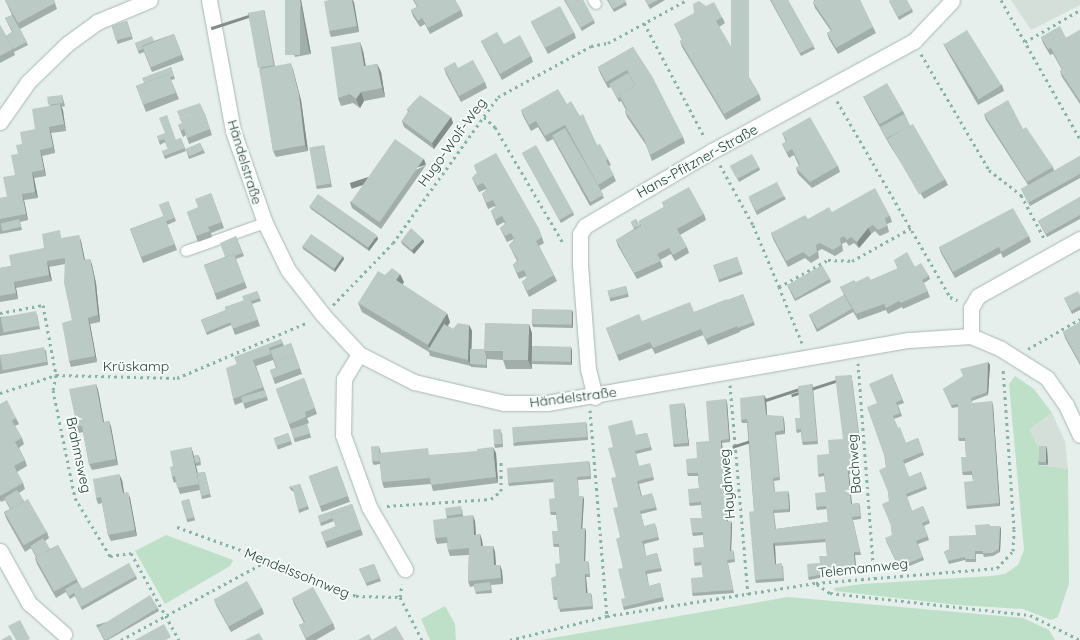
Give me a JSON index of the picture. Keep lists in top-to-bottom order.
{
  "streets": {
    "street": ["Hans-Pfitzner-Straße", "Händelstraße"],
    "path": [
      "Hugo-Wolf-Weg",
      "Krüskamp",
      "Brahmsweg",
      "Bachweg",
      "Haydnweg",
      "Telemannweg",
      "Mendelssohnweg"
    ]
  },
  "crossings": [
    ["Hugo-Wolf-Weg", "Händelstraße"],
    ["Hugo-Wolf-Weg", "Krüskamp"],
    ["Hans-Pfitzner-Straße", "Händelstraße"],
    ["Händelstraße", "Krüskamp"],
    ["Händelstraße", "Bachweg"],
    ["Händelstraße", "Haydnweg"],
    ["Händelstraße", "Telemannweg"],
    ["Krüskamp", "Brahmsweg"],
    ["Bachweg", "Telemannweg"],
    ["Haydnweg", "Telemannweg"]
  ]
}
